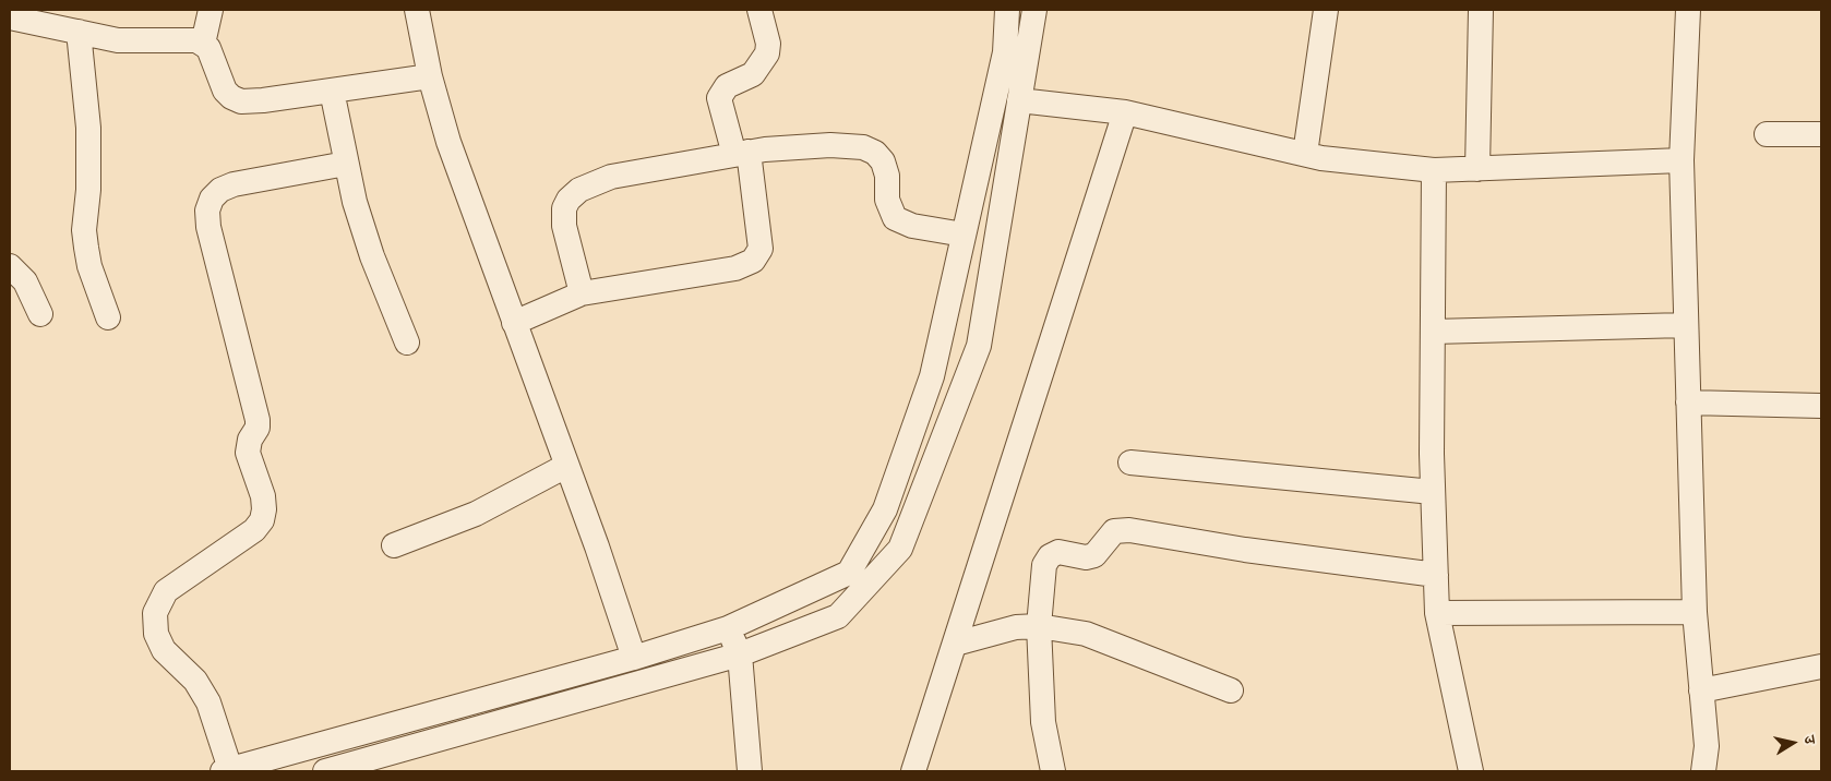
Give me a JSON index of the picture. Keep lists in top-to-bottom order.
{
  "north": "right"
}
